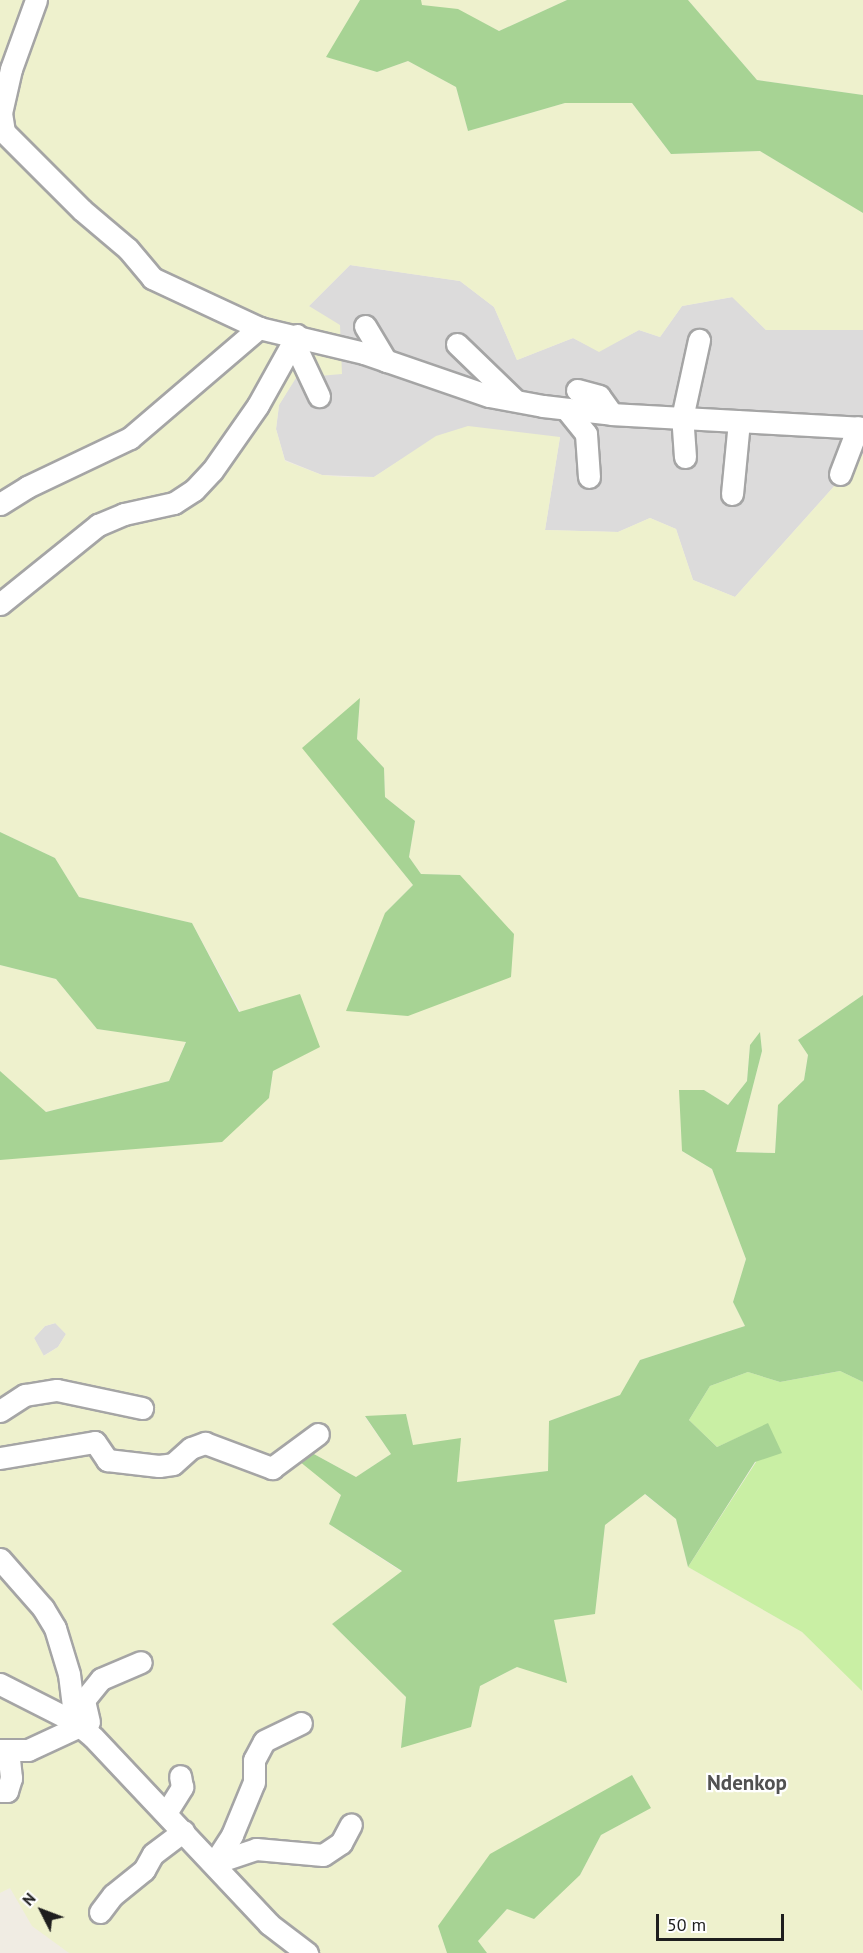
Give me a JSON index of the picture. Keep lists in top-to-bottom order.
{
  "districts": ["Ndenkop"],
  "scale_bar": "50 m",
  "north": "top left"
}
